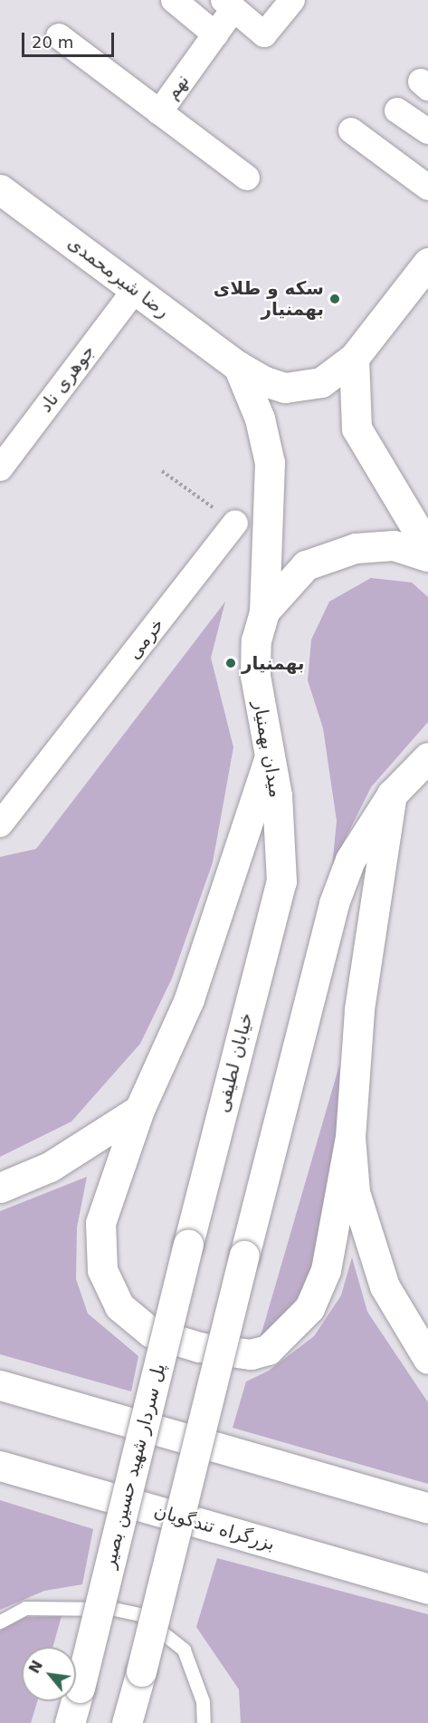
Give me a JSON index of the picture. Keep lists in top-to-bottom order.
{
  "streets": {
    "main road": [
      "رضا شیرمحمدی",
      "میدان بهمنیار",
      "خیابان لطیفی",
      "پل سردار شهید حسین بصیر",
      "بزرگراه تندگویان"
    ],
    "street": ["نهم", "جوهری ناد", "خرمی"]
  },
  "crossings": [
    ["رضا شیرمحمدی", "جوهری ناد"],
    ["میدان بهمنیار", "خیابان لطیفی"],
    ["خیابان لطیفی", "پل سردار شهید حسین بصیر"]
  ],
  "places": ["سکه و طلای بهمنیار", "بهمنیار"],
  "scale_bar": "20 m",
  "north": "top left"
}
